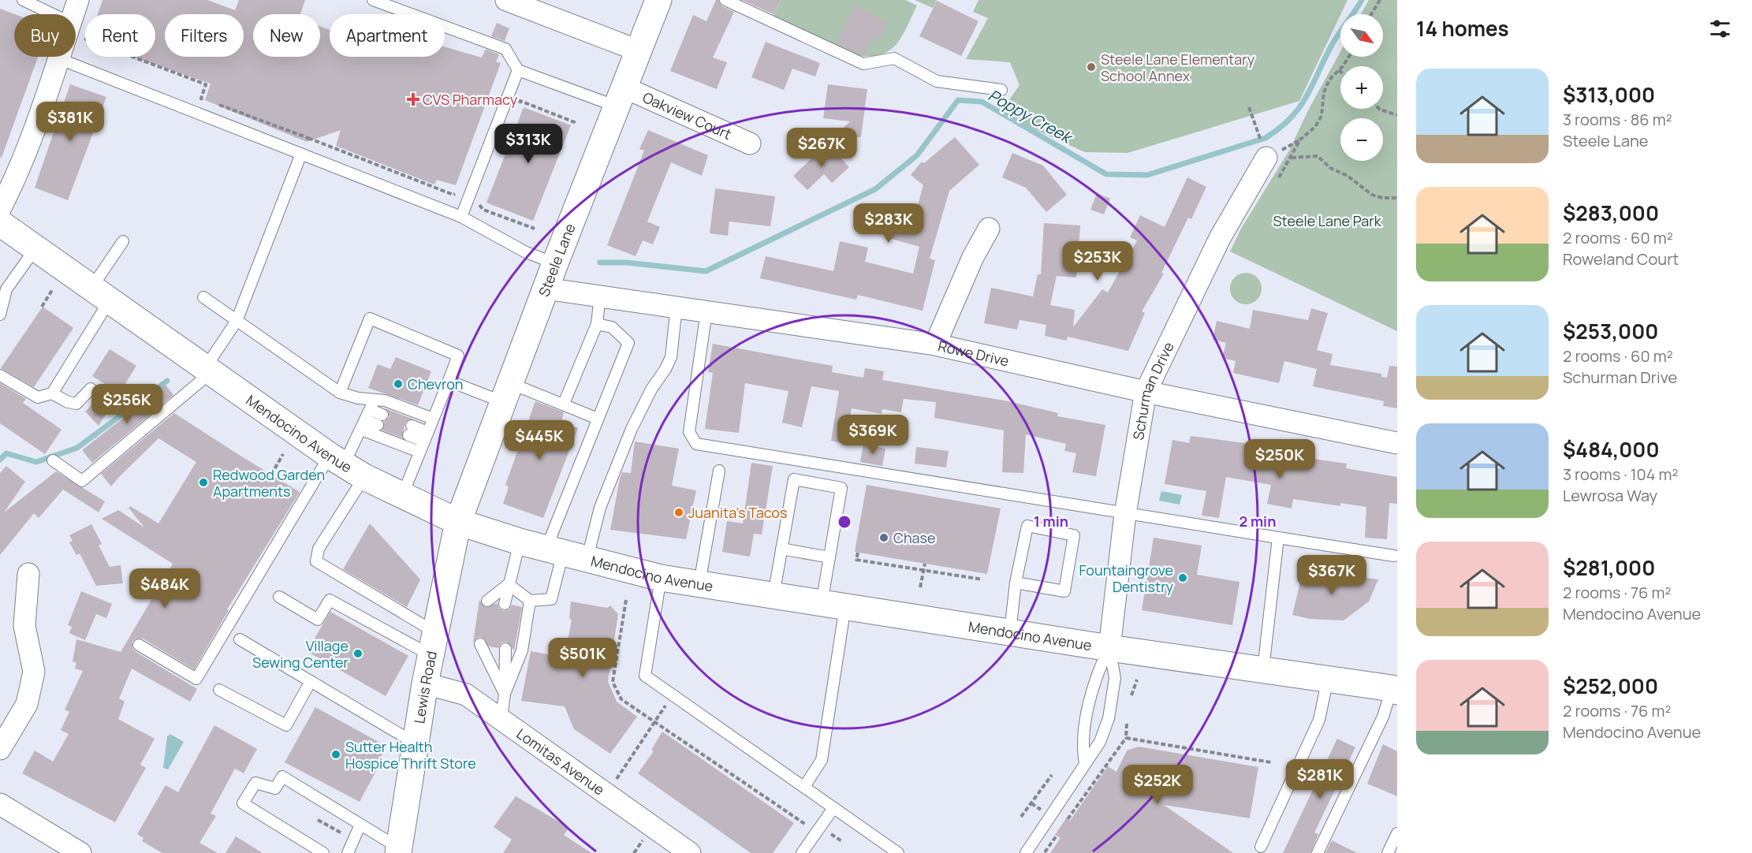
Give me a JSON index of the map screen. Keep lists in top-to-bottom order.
{
  "streets": {
    "main road": ["Steele Lane", "Mendocino Avenue", "Lewis Road"],
    "street": [
      "Oakview Court",
      "Rowe Drive",
      "Schurman Drive",
      "Lomitas Avenue"
    ]
  },
  "crossings": [
    ["Oakview Court", "Steele Lane"],
    ["Steele Lane", "Rowe Drive"],
    ["Steele Lane", "Mendocino Avenue"],
    ["Steele Lane", "Lewis Road"],
    ["Rowe Drive", "Schurman Drive"],
    ["Schurman Drive", "Mendocino Avenue"],
    ["Mendocino Avenue", "Lewis Road"],
    ["Lewis Road", "Lomitas Avenue"]
  ],
  "water": ["Poppy Creek"],
  "parks": ["Steele Lane Park"],
  "places": {
    "other": [
      "Steele Lane Elementary School Annex",
      "Chevron",
      "Redwood Garden Apartments",
      "Juanita's Tacos",
      "Chase",
      "Fountaingrove Dentistry",
      "Village Sewing Center",
      "Sutter Health Hospice Thrift Store"
    ],
    "health": ["CVS Pharmacy"]
  },
  "north": "bottom right",
  "page": {
    "heading": "14 homes",
    "map_buttons": ["+", "−"],
    "chip": [
      "Buy",
      "Rent",
      "Filters",
      "New",
      "Apartment"
    ],
    "list": [
      {
        "name": "$313,000",
        "note": "3 rooms · 86 m² · Steele Lane"
      },
      {
        "name": "$283,000",
        "note": "2 rooms · 60 m² · Roweland Court"
      },
      {
        "name": "$253,000",
        "note": "2 rooms · 60 m² · Schurman Drive"
      },
      {
        "name": "$484,000",
        "note": "3 rooms · 104 m² · Lewrosa Way"
      },
      {
        "name": "$281,000",
        "note": "2 rooms · 76 m² · Mendocino Avenue"
      },
      {
        "name": "$252,000",
        "note": "2 rooms · 76 m² · Mendocino Avenue"
      }
    ],
    "price": [
      "$381K",
      "$313K",
      "$267K",
      "$283K",
      "$253K",
      "$256K",
      "$369K",
      "$445K",
      "$250K",
      "$367K",
      "$484K",
      "$501K",
      "$281K",
      "$252K"
    ]
  },
  "rings": ["1 min", "2 min"]
}
